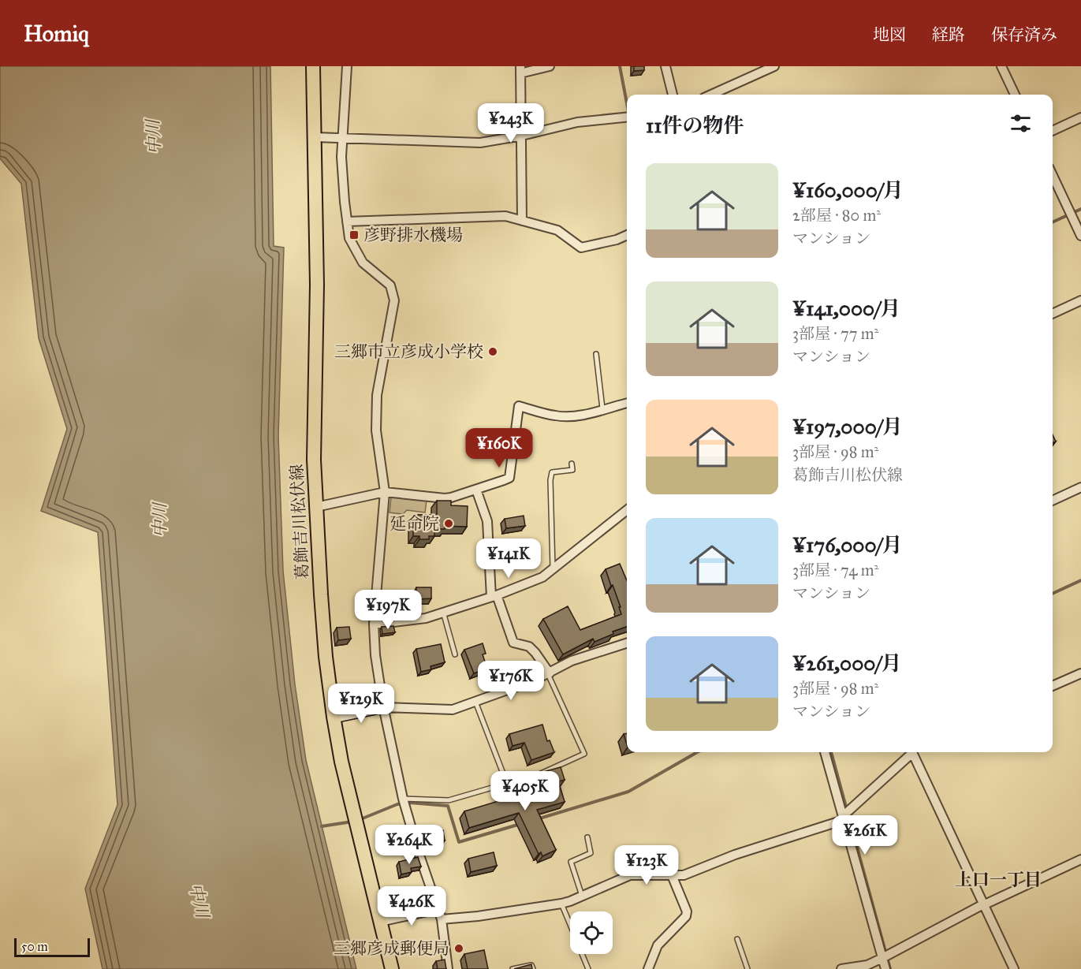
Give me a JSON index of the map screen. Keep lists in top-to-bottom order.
{
  "streets": {
    "main road": ["葛飾吉川松伏線"]
  },
  "districts": ["上口一丁目"],
  "water": ["中川"],
  "places": {
    "transit": ["彦野排水機場"],
    "other": ["三郷市立彦成小学校", "延命院", "三郷彦成郵便局"]
  },
  "scale_bar": "50 m",
  "page": {
    "header": "Homiq",
    "nav": ["地図", "経路", "保存済み"],
    "heading": "11件の物件",
    "price": [
      "¥243K",
      "¥160K",
      "¥141K",
      "¥197K",
      "¥176K",
      "¥129K",
      "¥405K",
      "¥261K",
      "¥264K",
      "¥123K",
      "¥426K"
    ],
    "list": [
      {
        "name": "¥160,000/月",
        "note": "2部屋 · 80 m² · マンション"
      },
      {
        "name": "¥141,000/月",
        "note": "3部屋 · 77 m² · マンション"
      },
      {
        "name": "¥197,000/月",
        "note": "3部屋 · 98 m² · 葛飾吉川松伏線"
      },
      {
        "name": "¥176,000/月",
        "note": "3部屋 · 74 m² · マンション"
      },
      {
        "name": "¥261,000/月",
        "note": "3部屋 · 98 m² · マンション"
      }
    ],
    "scale": "50 m"
  }
}
